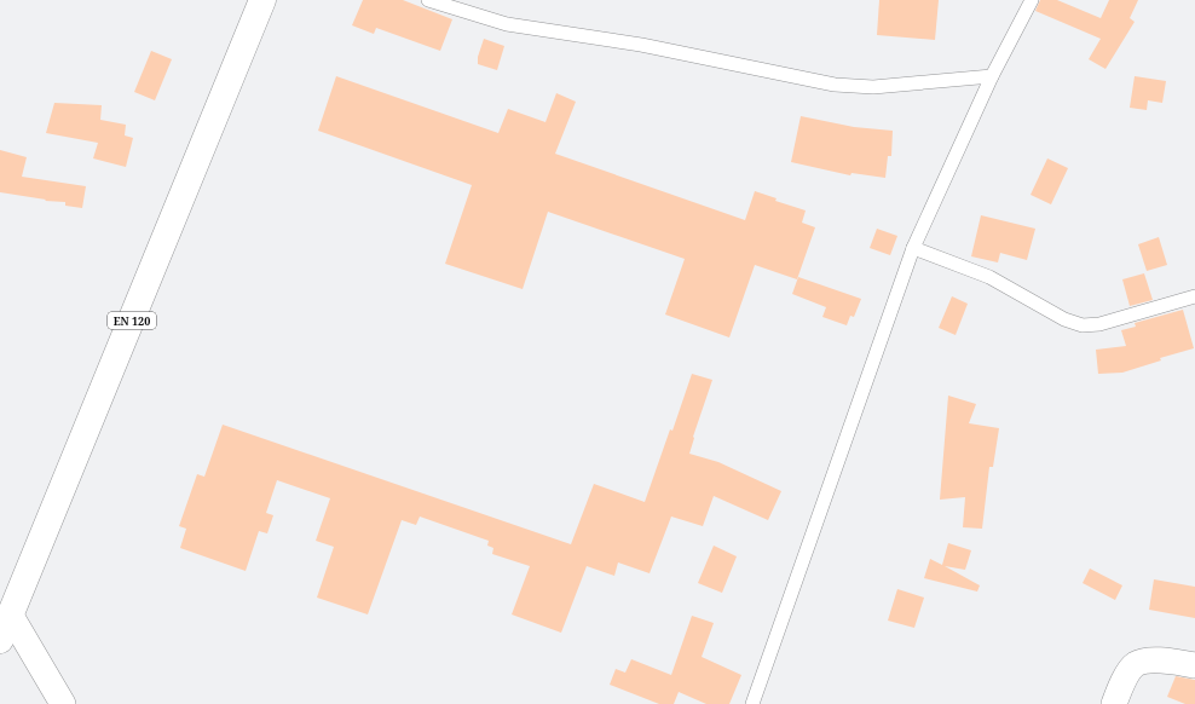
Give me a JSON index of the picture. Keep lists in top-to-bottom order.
{
  "streets": {
    "main road": ["EN 120"]
  }
}
